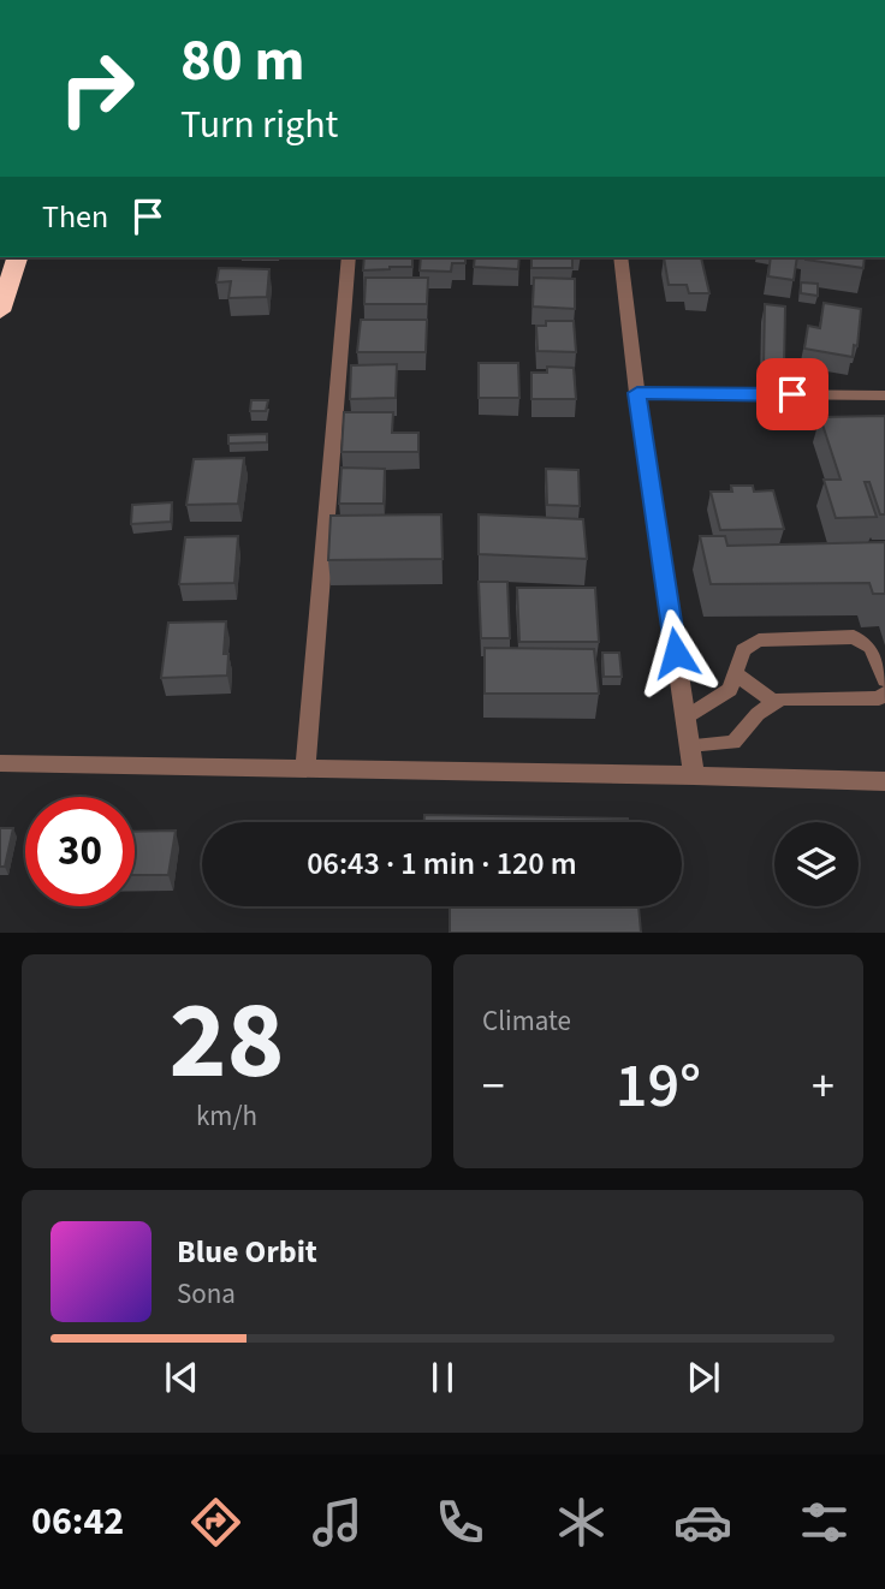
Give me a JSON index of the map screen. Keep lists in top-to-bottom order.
{
  "page": {
    "turn": ["80 m", "Turn right"],
    "then": "Then",
    "limit": "30",
    "trip": "06:43 · 1 min · 120 m",
    "tile": [
      ["28", "km/h"],
      "Climate"
    ],
    "heat": ["−", "19°", "+"],
    "song": ["Blue Orbit", "Sona"],
    "tabs": "06:42"
  }
}
